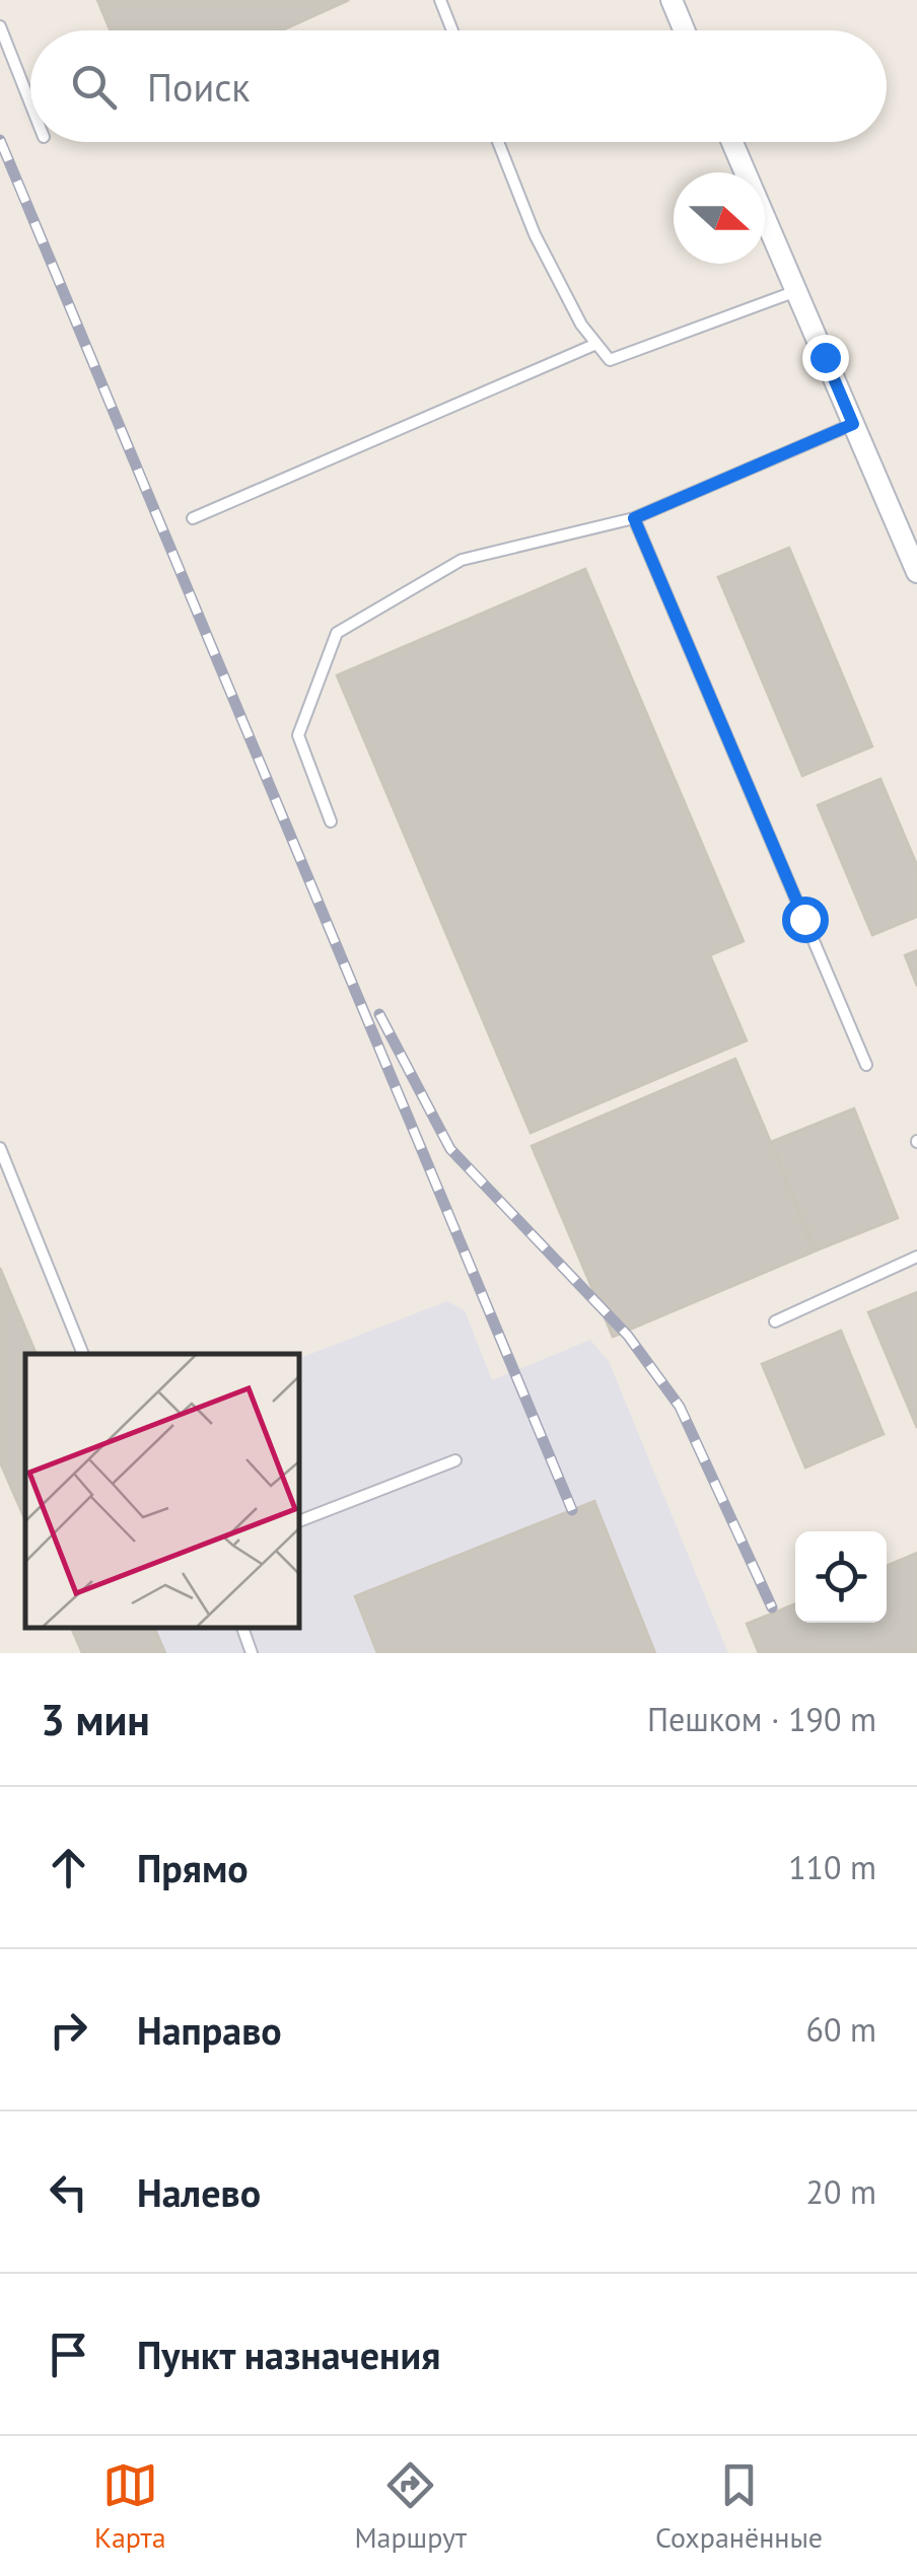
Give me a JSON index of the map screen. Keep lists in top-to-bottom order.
{
  "north": "right",
  "page": {
    "search": "Поиск",
    "heading": ["3 мин", "Пешком · 190 m"],
    "list": [
      ["Прямо", "110 m"],
      ["Направо", "60 m"],
      ["Налево", "20 m"],
      "Пункт назначения"
    ],
    "nav": ["Карта", "Маршрут", "Сохранённые"]
  }
}
